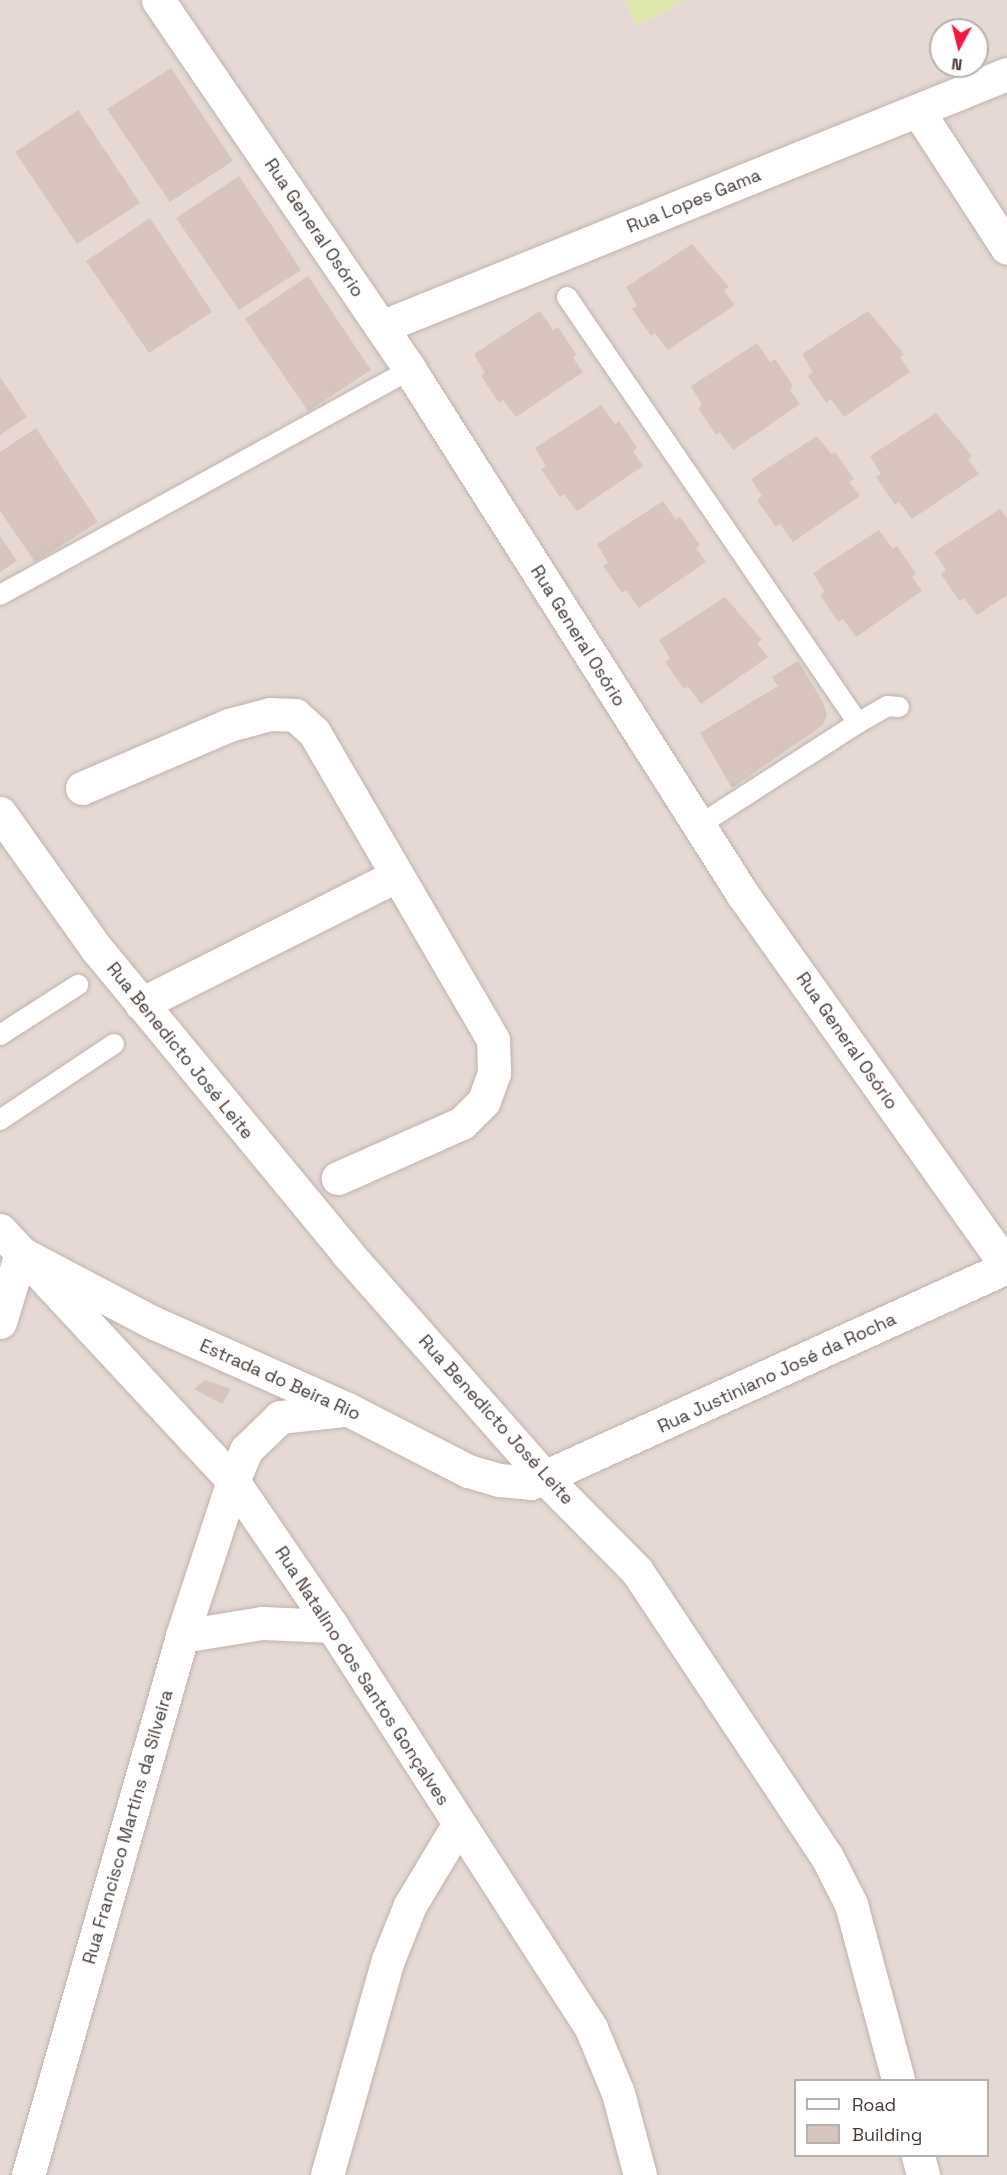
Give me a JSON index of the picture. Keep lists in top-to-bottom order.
{
  "streets": {
    "street": [
      "Rua Lopes Gama",
      "Rua General Osório",
      "Rua Benedicto José Leite",
      "Rua Justiniano José da Rocha",
      "Estrada do Beira Rio",
      "Rua Natalino dos Santos Gonçalves",
      "Rua Francisco Martins da Silveira"
    ]
  },
  "crossings": [
    ["Rua Lopes Gama", "Rua General Osório"],
    ["Rua General Osório", "Rua Justiniano José da Rocha"],
    ["Rua Benedicto José Leite", "Rua Justiniano José da Rocha"],
    ["Rua Benedicto José Leite", "Estrada do Beira Rio"],
    ["Rua Justiniano José da Rocha", "Estrada do Beira Rio"],
    ["Estrada do Beira Rio", "Rua Natalino dos Santos Gonçalves"],
    ["Rua Natalino dos Santos Gonçalves", "Rua Francisco Martins da Silveira"]
  ],
  "legend": ["Road", "Building"],
  "north": "bottom"
}
